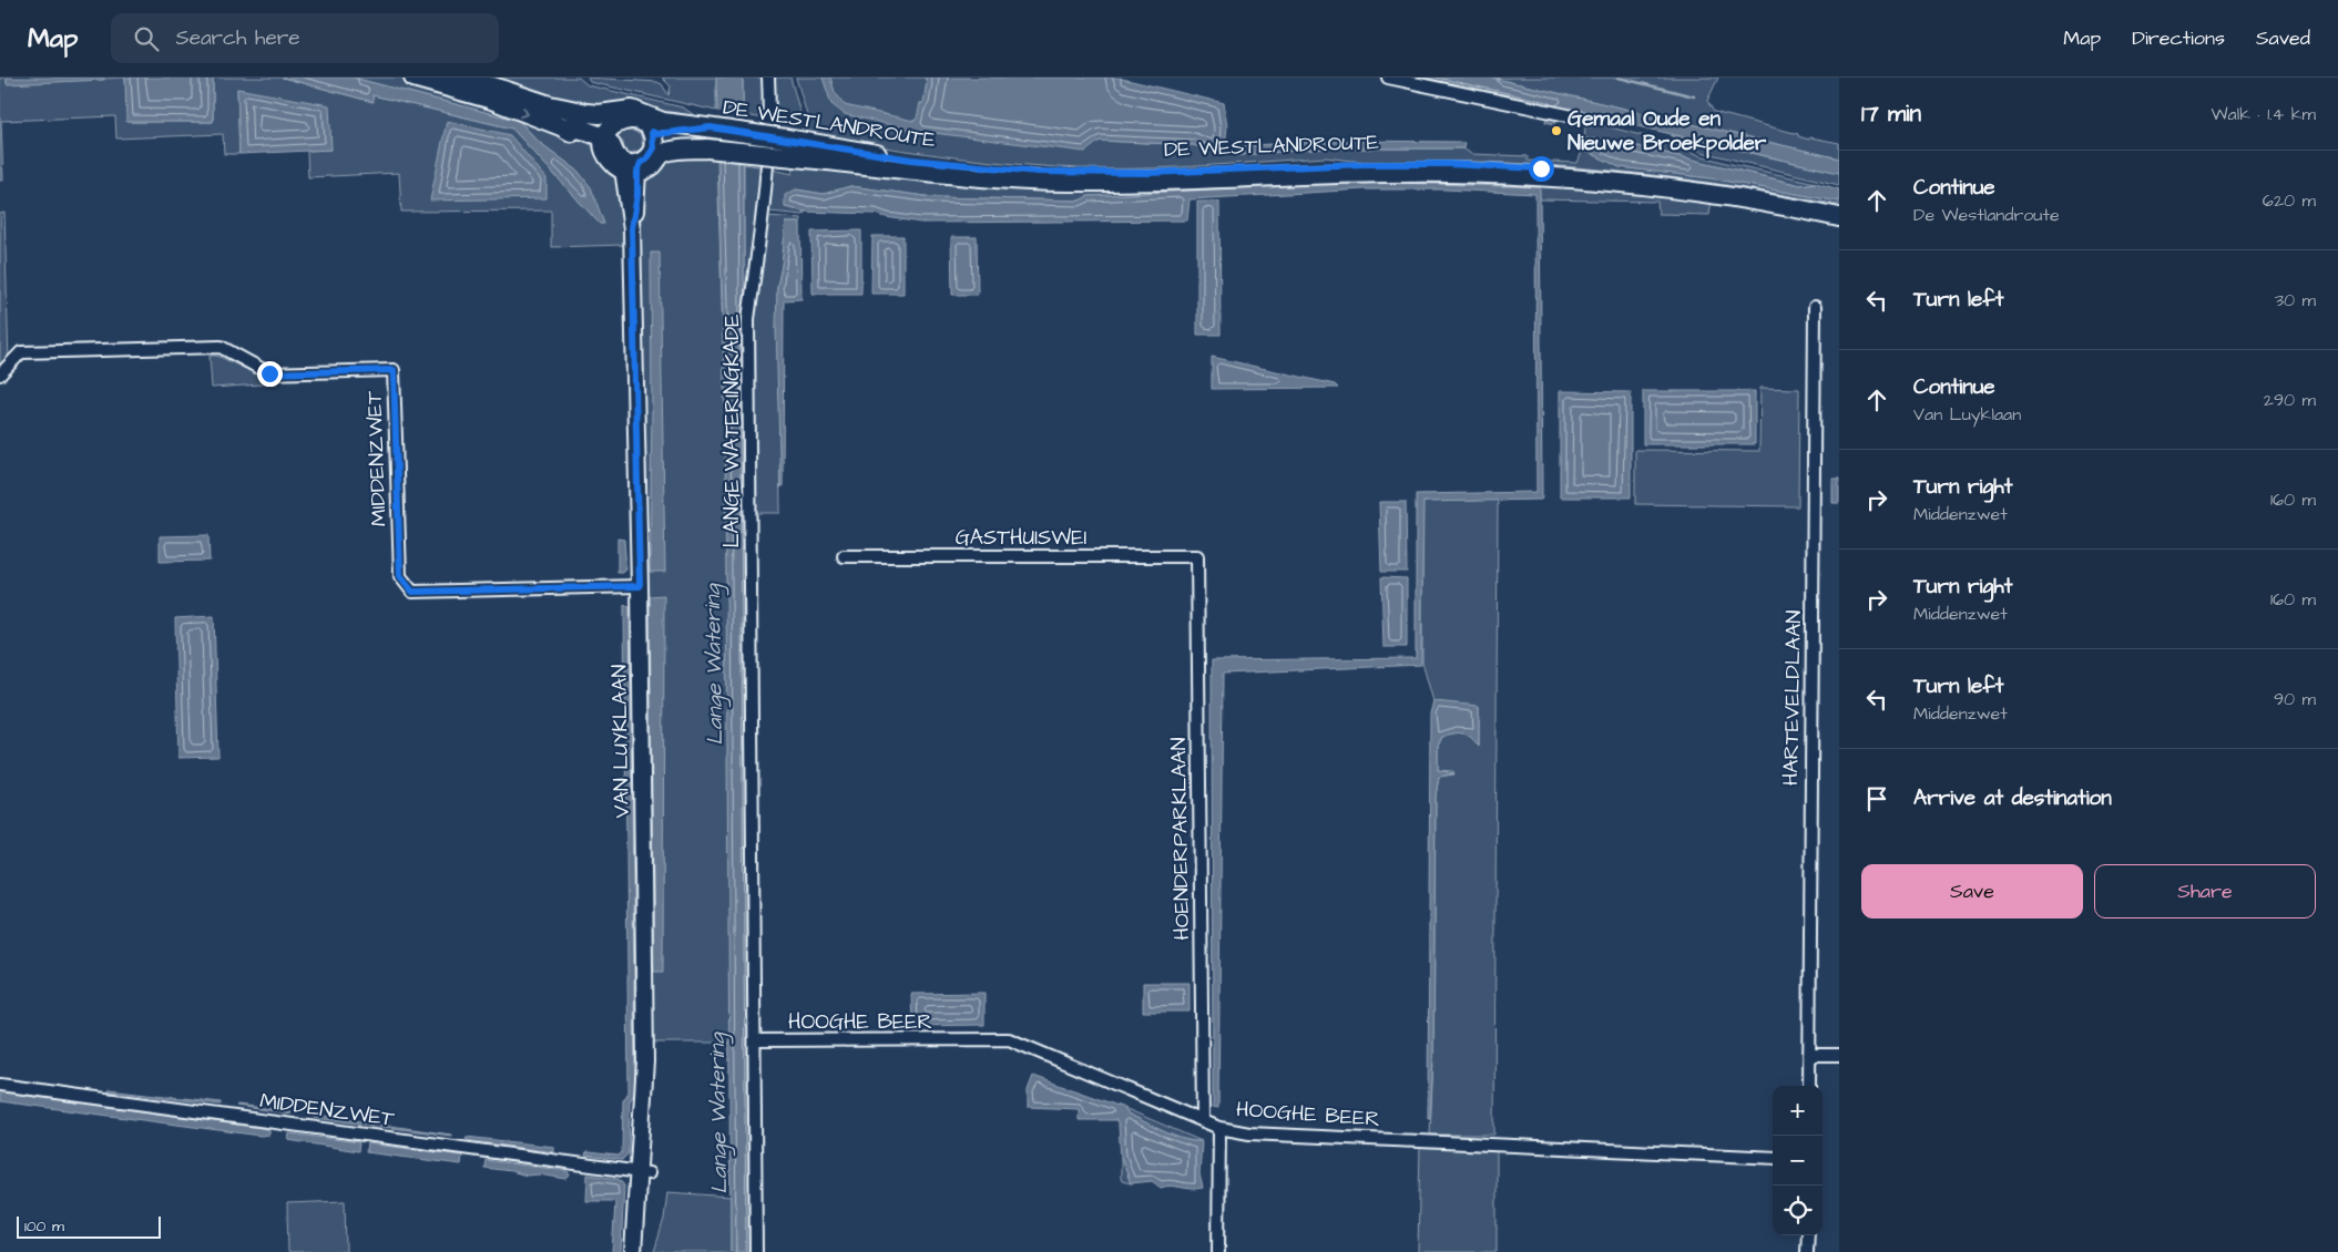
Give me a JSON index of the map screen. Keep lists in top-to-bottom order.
{
  "streets": {
    "main road": ["DE WESTLANDROUTE"],
    "street": [
      "LANGE WATERINGKADE",
      "MIDDENZWET",
      "GASTHUISWEI",
      "HARTEVELDLAAN",
      "VAN LUYKLAAN",
      "HOENDERPARKLAAN",
      "HOOGHE BEER"
    ]
  },
  "crossings": [
    ["DE WESTLANDROUTE", "VAN LUYKLAAN"],
    ["LANGE WATERINGKADE", "HOOGHE BEER"],
    ["MIDDENZWET", "VAN LUYKLAAN"],
    ["GASTHUISWEI", "HOENDERPARKLAAN"],
    ["HOENDERPARKLAAN", "HOOGHE BEER"]
  ],
  "water": ["Lange Watering"],
  "places": ["Gemaal Oude en Nieuwe Broekpolder"],
  "scale_bar": "100 m",
  "page": {
    "header": "Map",
    "search": "Search here",
    "nav": ["Map", "Directions", "Saved"],
    "heading": ["17 min", "Walk · 1.4 km"],
    "list": [
      ["Continue", "De Westlandroute", "620 m"],
      ["Turn left", "30 m"],
      ["Continue", "Van Luyklaan", "290 m"],
      ["Turn right", "Middenzwet", "160 m"],
      ["Turn right", "Middenzwet", "160 m"],
      ["Turn left", "Middenzwet", "90 m"],
      "Arrive at destination"
    ],
    "buttons": ["Save", "Share"],
    "map_buttons": ["+", "−"],
    "scale": "100 m"
  }
}
